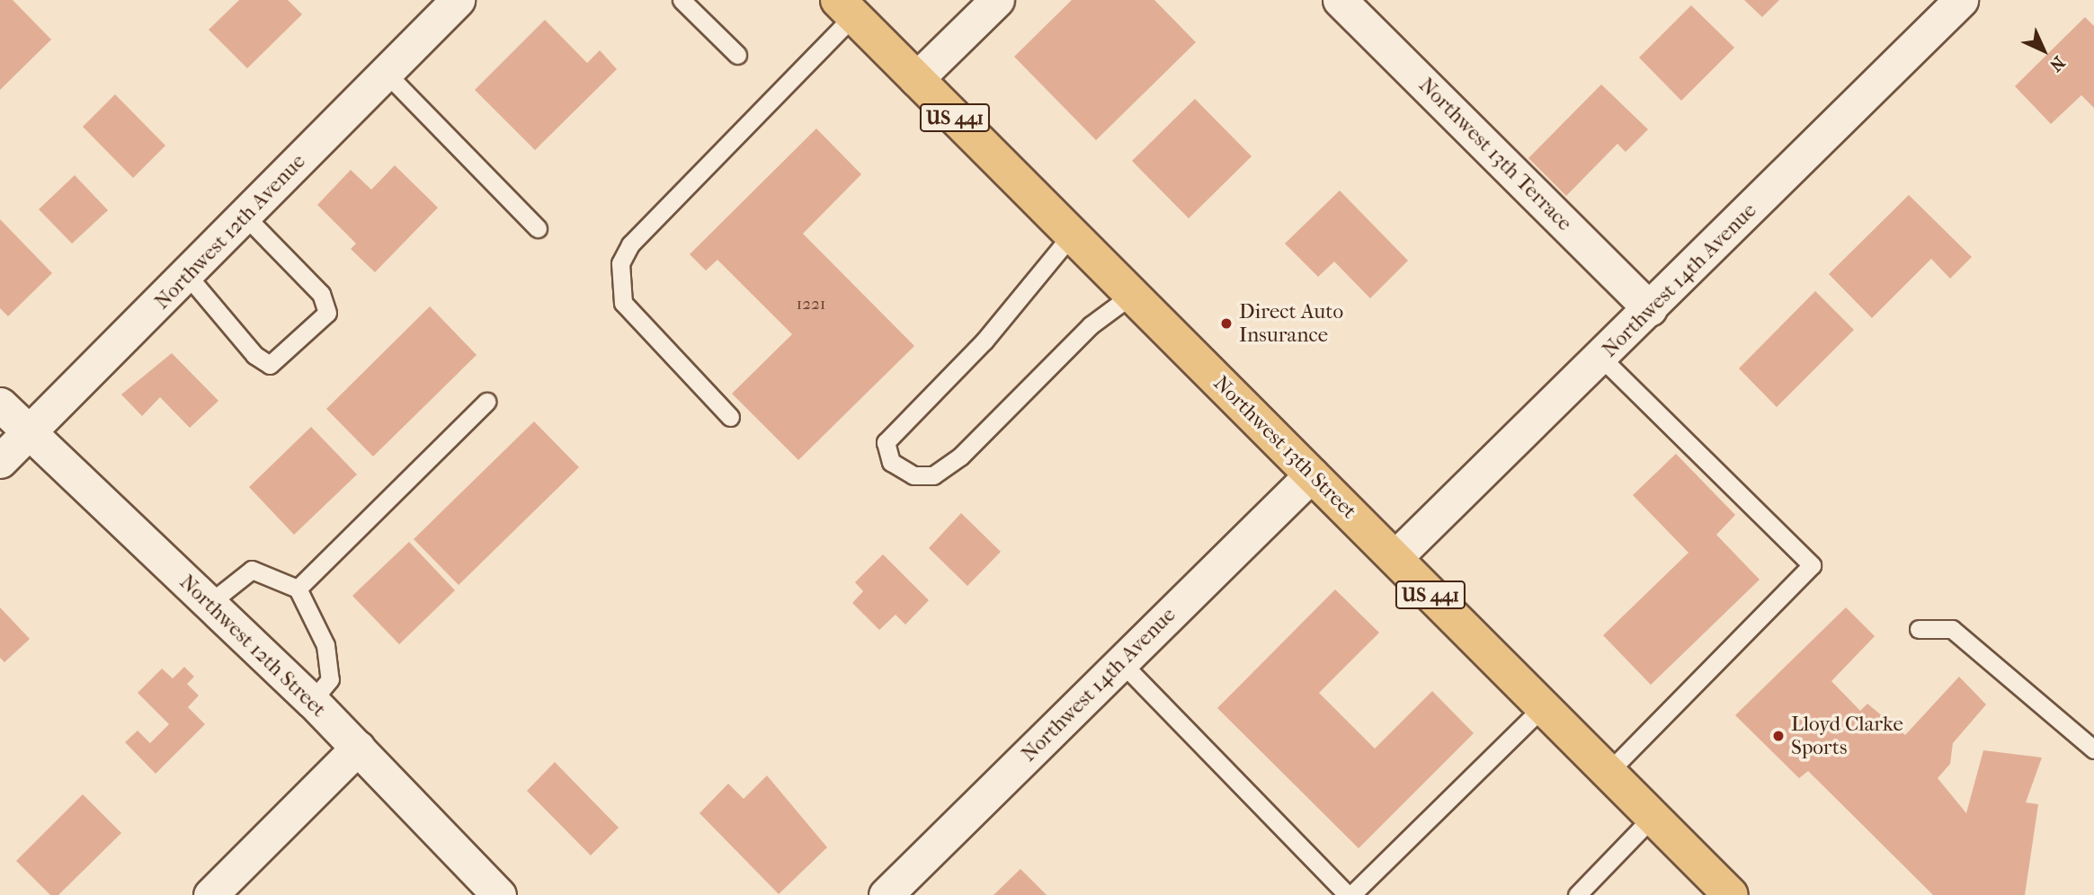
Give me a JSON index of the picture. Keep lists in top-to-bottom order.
{
  "streets": {
    "main road": ["US 441", "Northwest 13th Street"],
    "street": [
      "Northwest 13th Terrace",
      "Northwest 12th Avenue",
      "Northwest 14th Avenue",
      "Northwest 12th Street"
    ]
  },
  "crossings": [
    ["Northwest 13th Terrace", "Northwest 14th Avenue"],
    ["Northwest 12th Avenue", "Northwest 12th Street"],
    ["Northwest 14th Avenue", "Northwest 13th Street"]
  ],
  "places": ["Direct Auto Insurance", "Lloyd Clarke Sports"],
  "house_numbers": ["1221"],
  "north": "bottom right"
}
